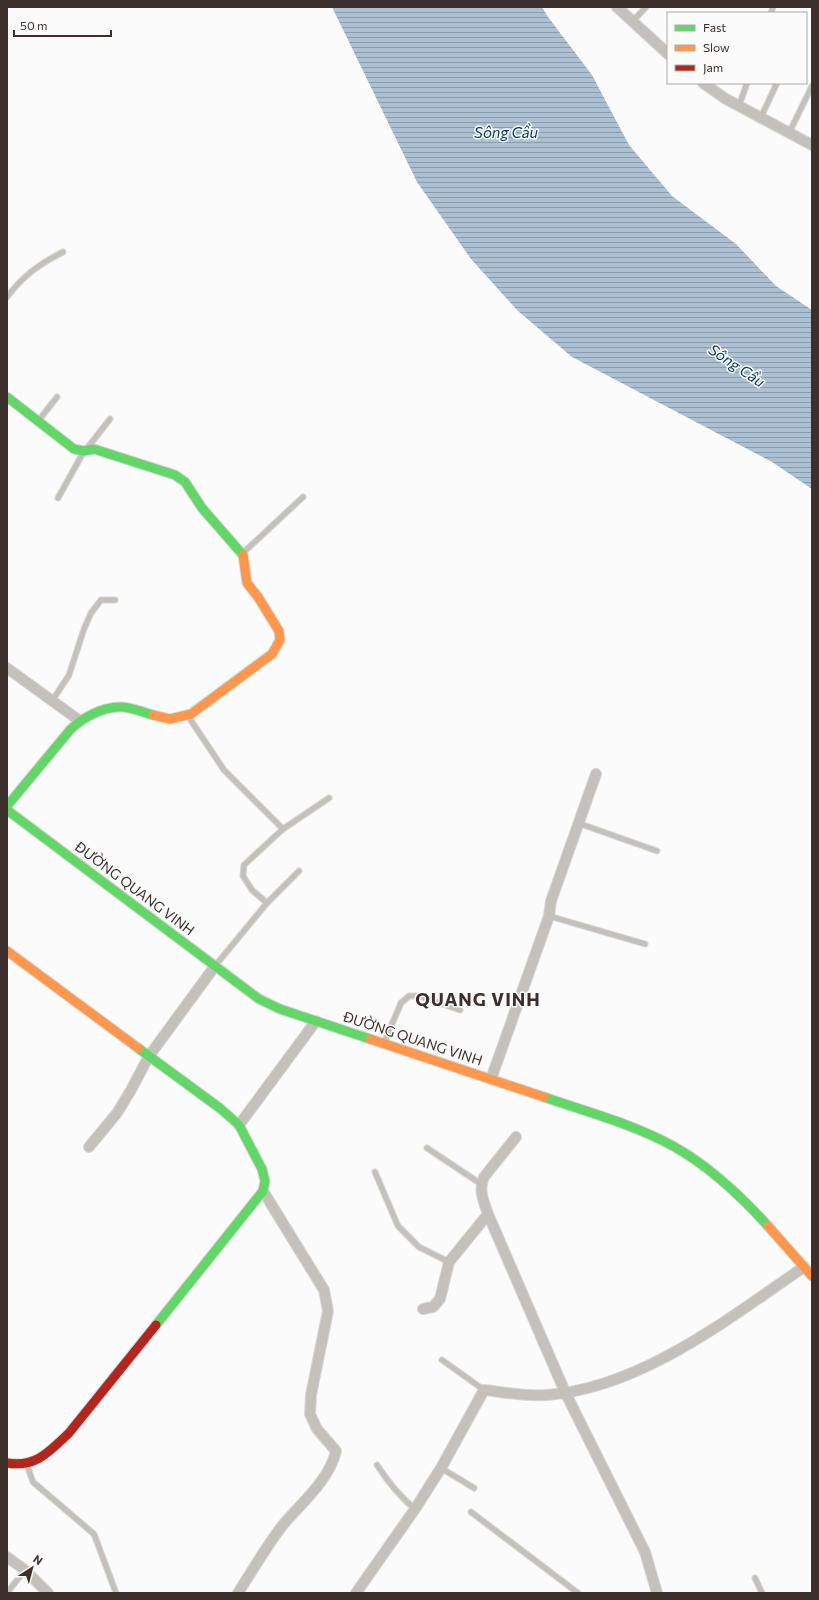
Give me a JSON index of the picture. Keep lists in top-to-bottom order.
{
  "streets": {
    "street": ["ĐƯỜNG QUANG VINH"]
  },
  "districts": ["QUANG VINH"],
  "water": ["Sông Cầu"],
  "legend": ["Fast", "Slow", "Jam"],
  "scale_bar": "50 m",
  "north": "top right"
}
